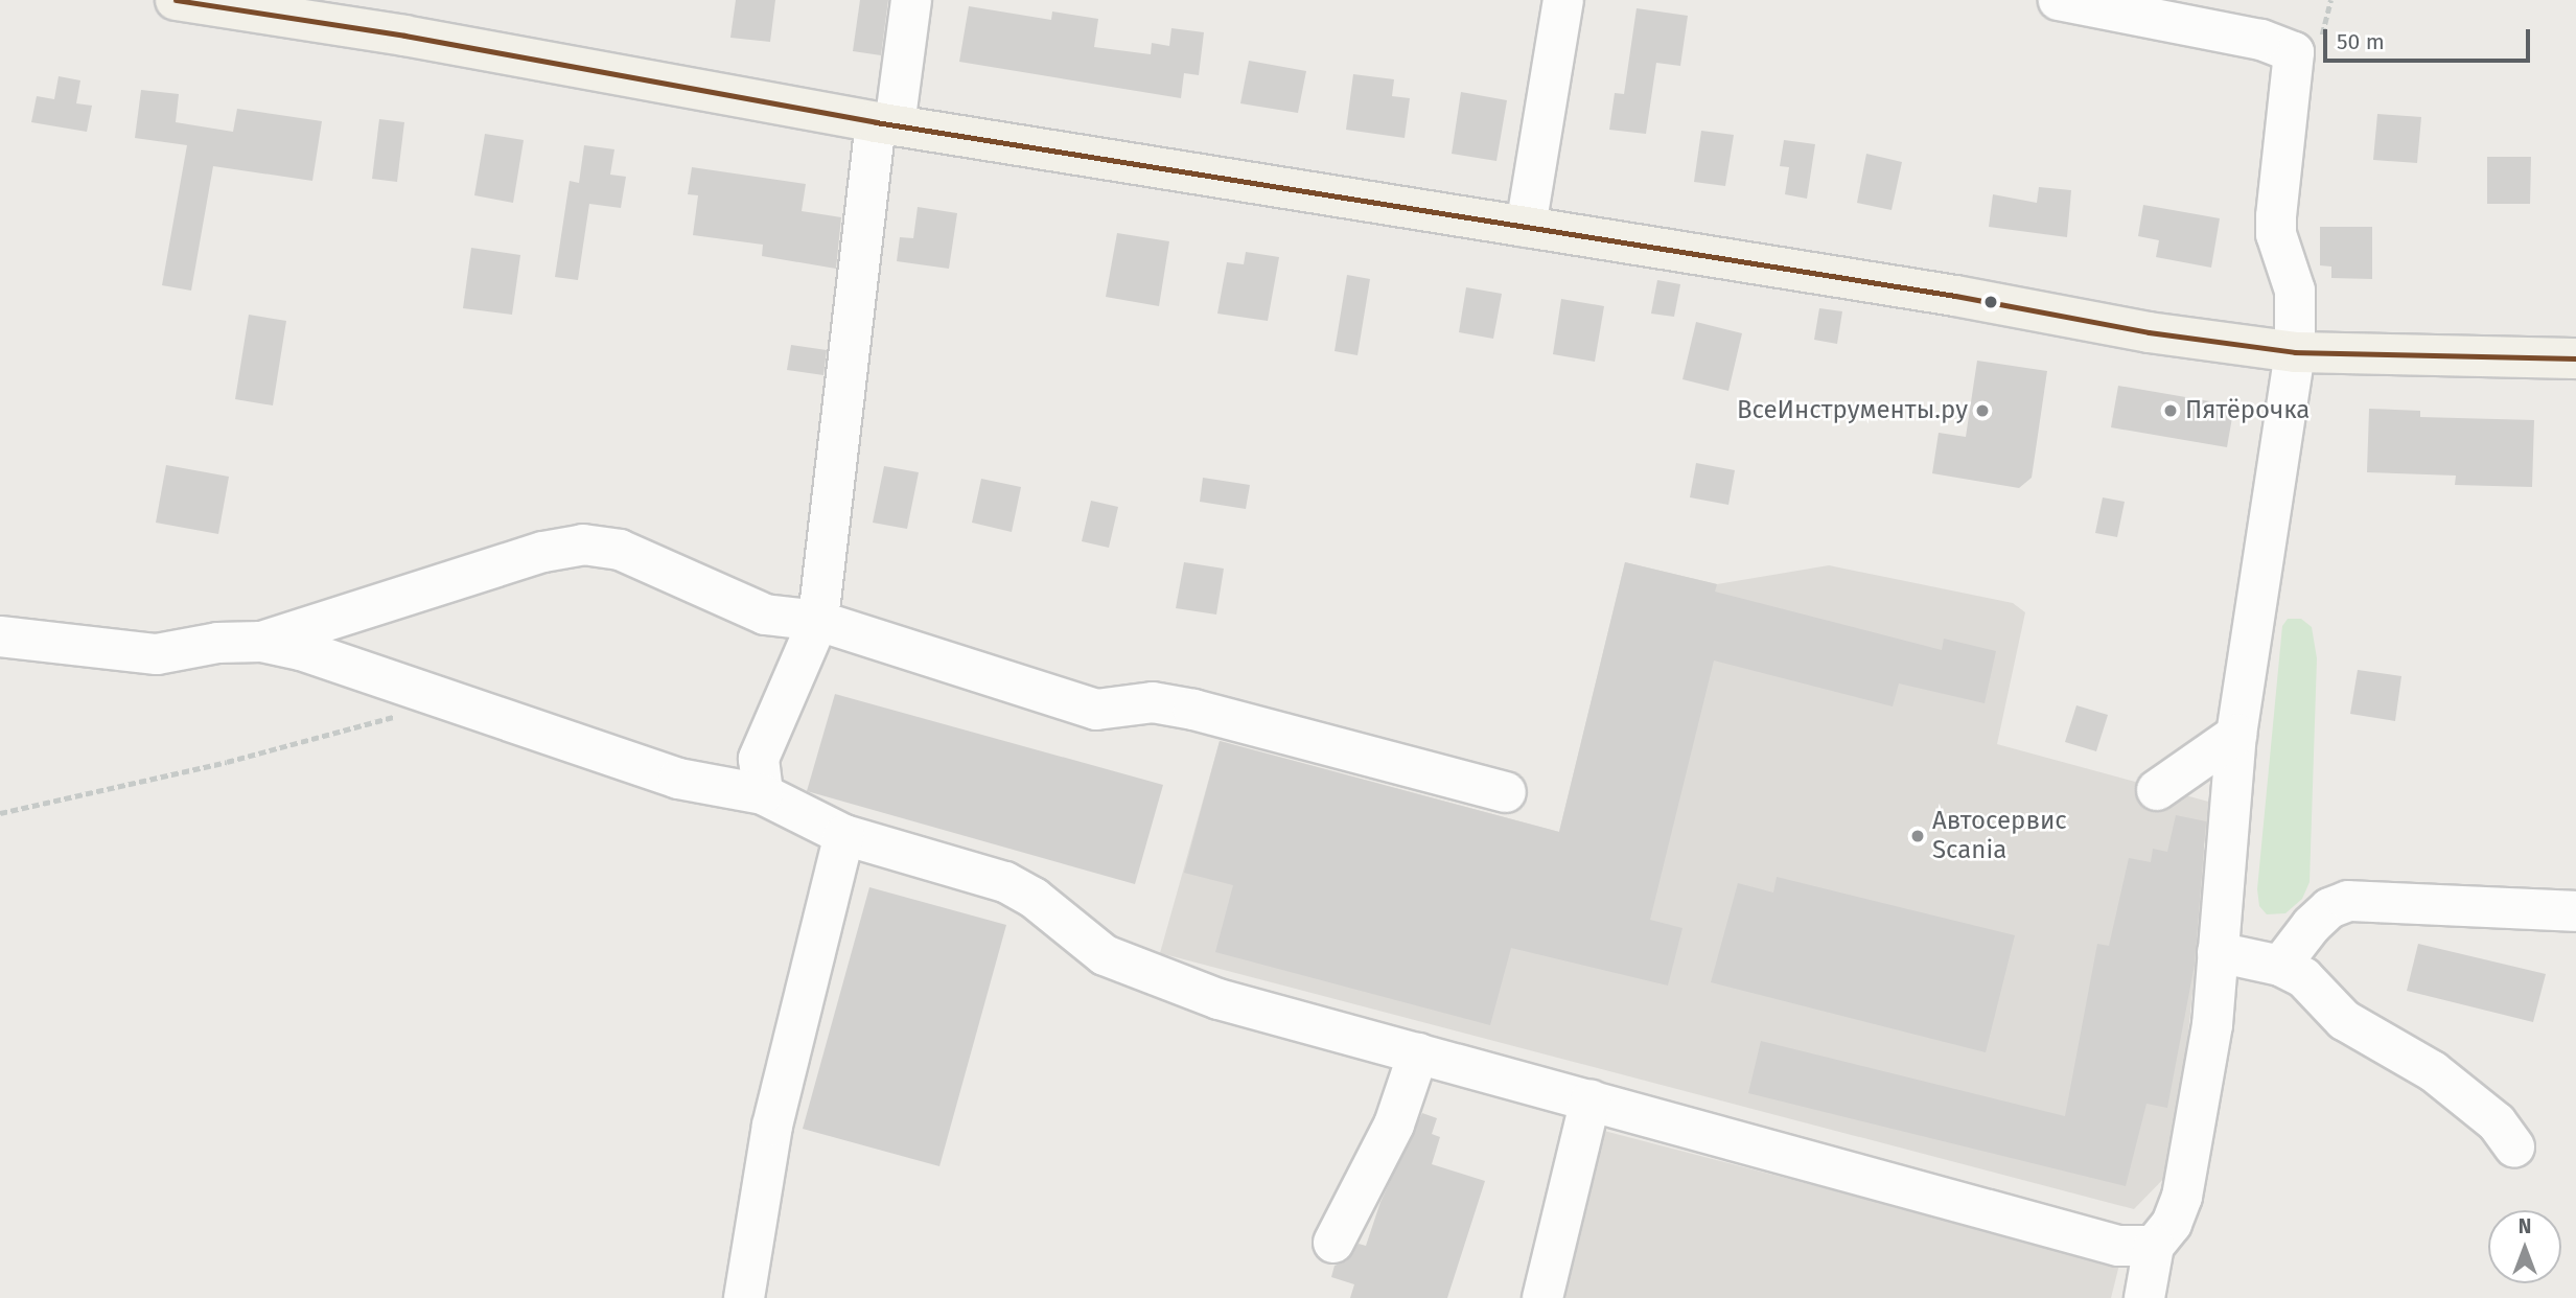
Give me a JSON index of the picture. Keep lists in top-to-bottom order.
{
  "places": ["ВсеИнструменты.ру", "Пятёрочка", "Автосервис Scania"],
  "scale_bar": "50 m",
  "north": "top"
}
